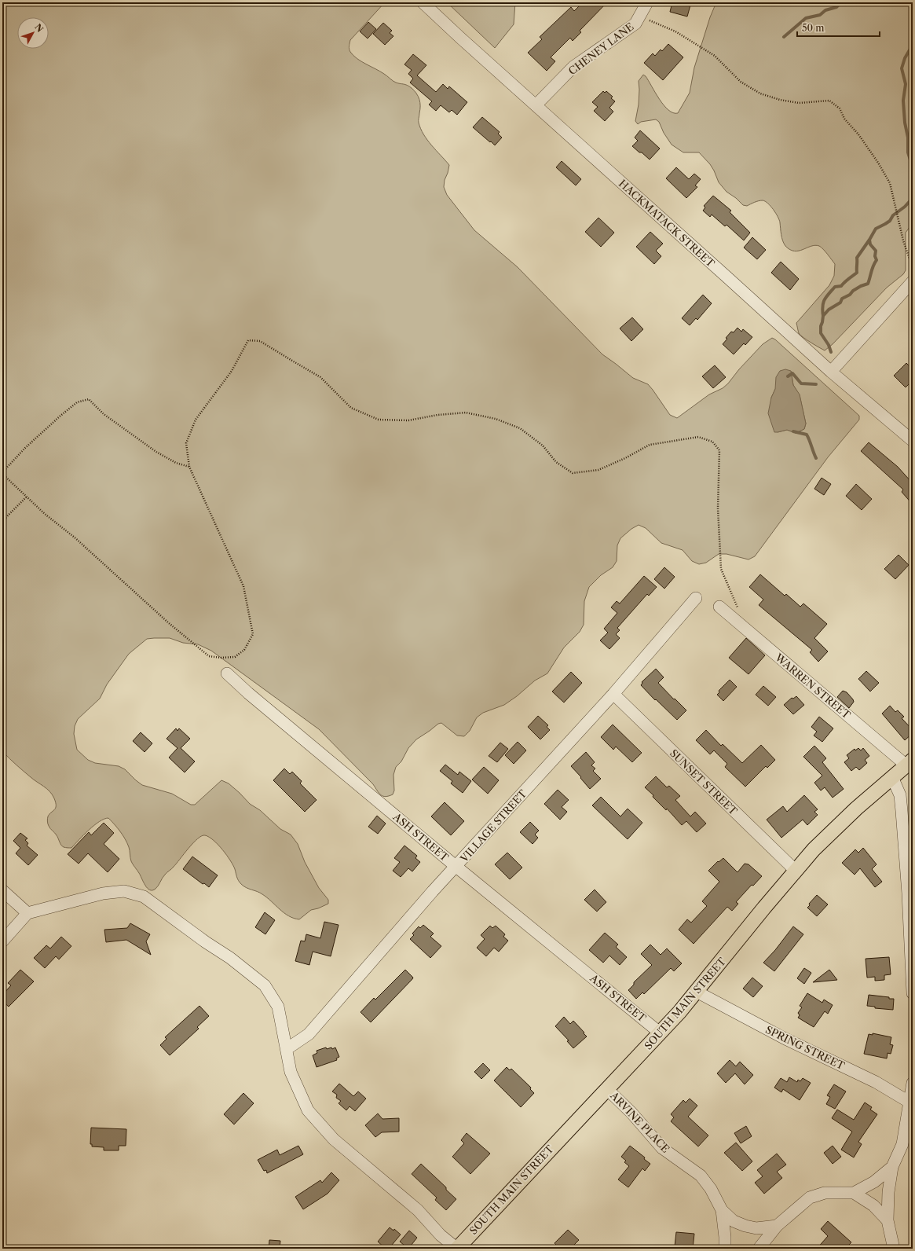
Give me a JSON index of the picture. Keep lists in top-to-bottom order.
{
  "streets": {
    "main road": ["SOUTH MAIN STREET"],
    "street": [
      "CHENEY LANE",
      "HACKMATACK STREET",
      "WARREN STREET",
      "SUNSET STREET",
      "VILLAGE STREET",
      "ASH STREET",
      "SPRING STREET",
      "ARVINE PLACE"
    ]
  },
  "crossings": [
    ["CHENEY LANE", "HACKMATACK STREET"],
    ["WARREN STREET", "SOUTH MAIN STREET"],
    ["SUNSET STREET", "VILLAGE STREET"],
    ["SUNSET STREET", "SOUTH MAIN STREET"],
    ["VILLAGE STREET", "ASH STREET"],
    ["ASH STREET", "SOUTH MAIN STREET"],
    ["SOUTH MAIN STREET", "SPRING STREET"],
    ["SOUTH MAIN STREET", "ARVINE PLACE"]
  ],
  "scale_bar": "50 m",
  "north": "top right"
}
